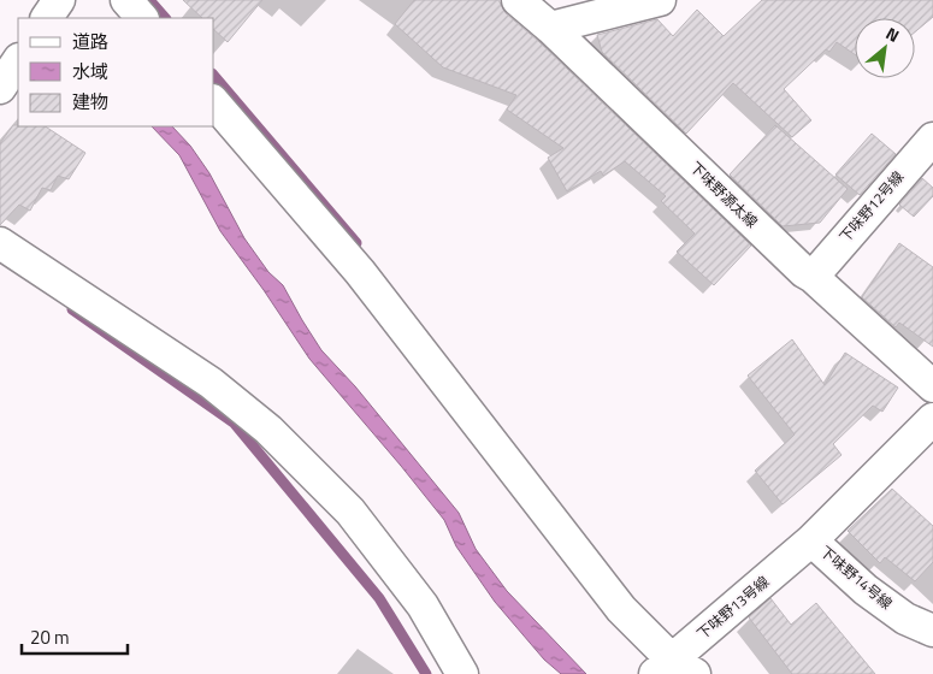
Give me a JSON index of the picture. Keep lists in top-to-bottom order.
{
  "streets": {
    "street": [
      "下味野源太線",
      "下味野12号線",
      "下味野14号線",
      "下味野13号線"
    ]
  },
  "crossings": [
    ["下味野源太線", "下味野12号線"],
    ["下味野14号線", "下味野13号線"]
  ],
  "legend": ["道路", "水域", "建物"],
  "scale_bar": "20 m",
  "north": "top right"
}
